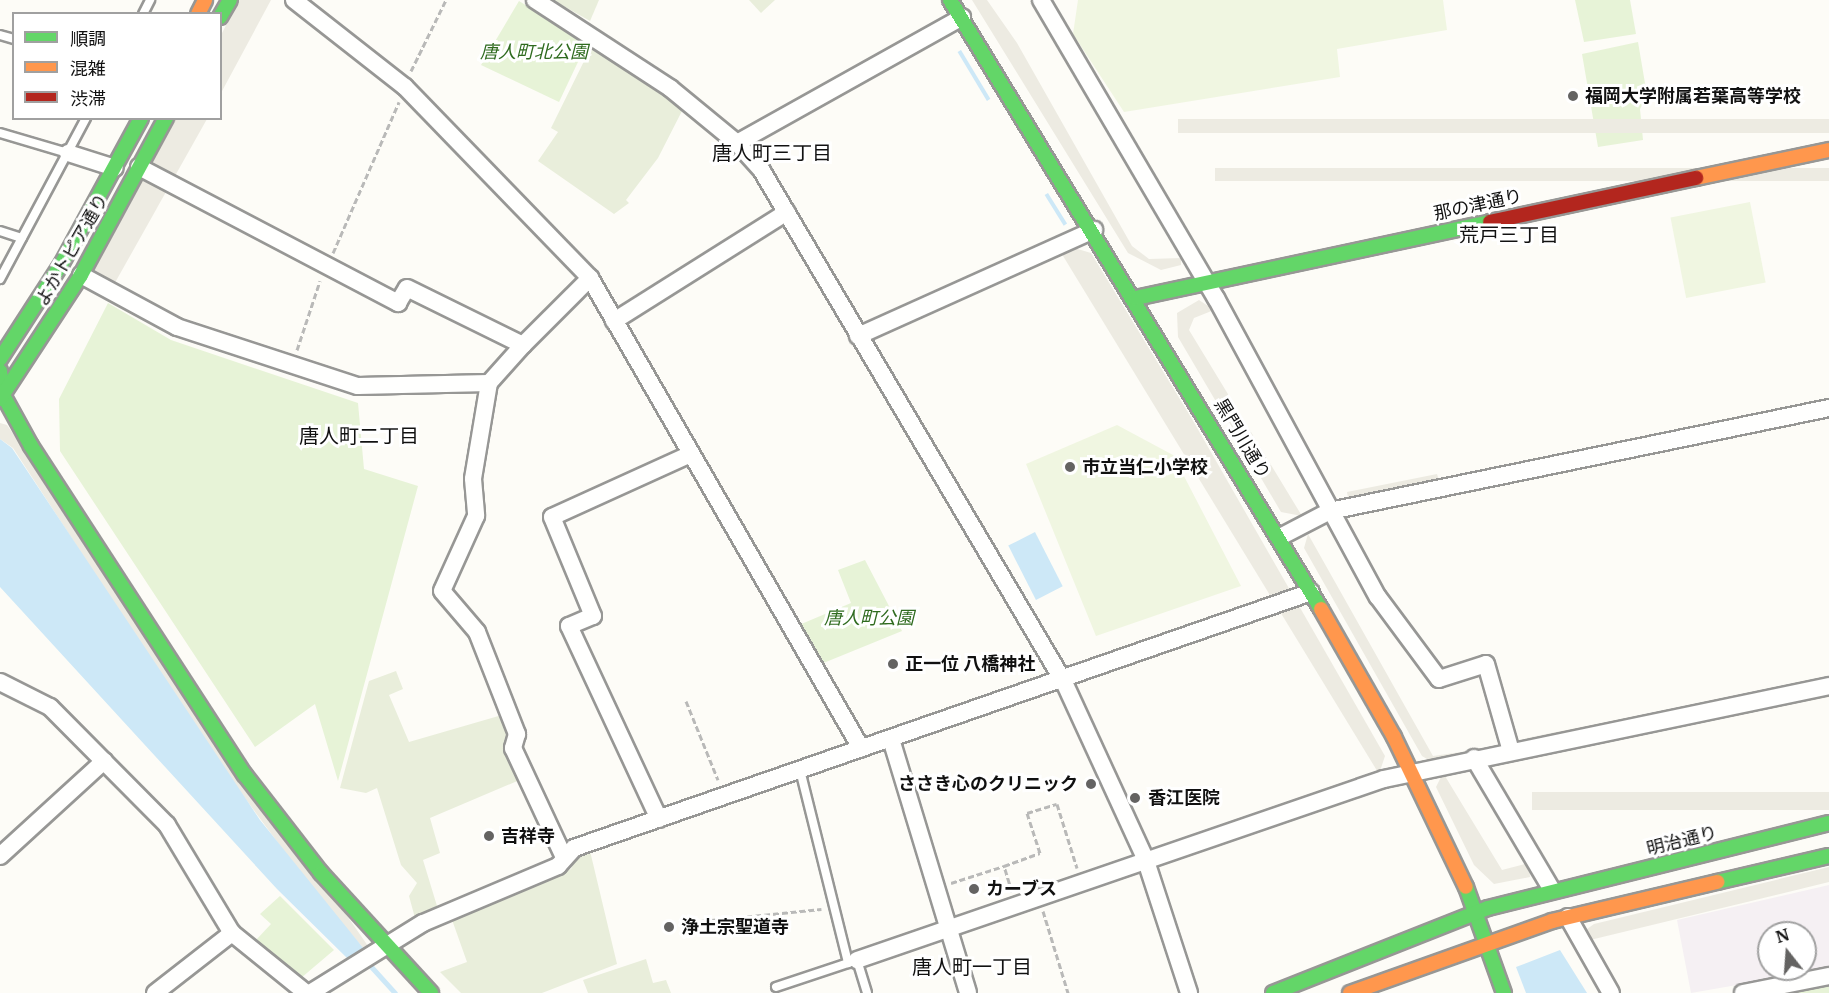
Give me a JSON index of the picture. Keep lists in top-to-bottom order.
{
  "streets": {
    "street": [
      "那の津通り",
      "よかトピア通り",
      "黒門川通り",
      "明治通り"
    ]
  },
  "crossings": [
    ["那の津通り", "黒門川通り"],
    ["黒門川通り", "明治通り"]
  ],
  "districts": [
    "唐人町三丁目",
    "荒戸三丁目",
    "唐人町二丁目",
    "唐人町一丁目"
  ],
  "parks": ["唐人町北公園", "唐人町公園"],
  "places": [
    "福岡大学附属若葉高等学校",
    "市立当仁小学校",
    "正一位 八橋神社",
    "ささき心のクリニック",
    "香江医院",
    "吉祥寺",
    "カーブス",
    "浄土宗聖道寺"
  ],
  "legend": ["順調", "混雑", "渋滞"],
  "north": "top"
}
